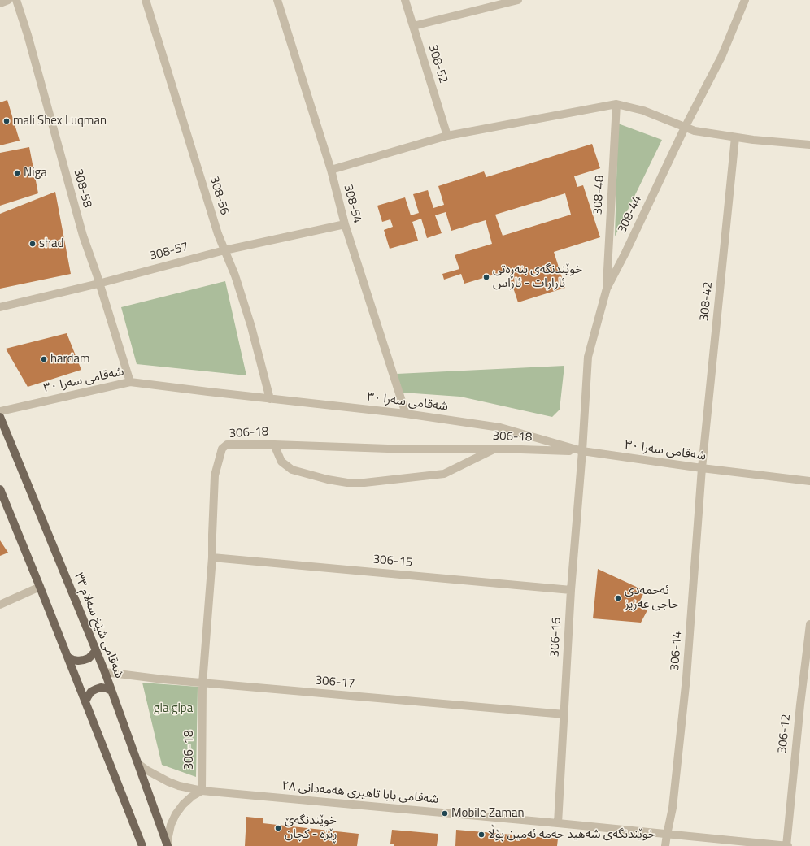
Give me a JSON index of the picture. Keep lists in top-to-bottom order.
{
  "streets": {
    "main road": ["شەقامی شێخ سەلام ٣٣"],
    "street": [
      "308-52",
      "308-58",
      "308-48",
      "308-56",
      "308-54",
      "308-44",
      "308-57",
      "308-42",
      "شەقامی سەرا ٣٠",
      "306-18",
      "306-15",
      "306-16",
      "306-14",
      "306-17",
      "306-12",
      "شەقامی بابا تاهیری هەمەدانی ٢٨"
    ]
  },
  "crossings": [
    ["308-58", "308-57"],
    ["308-58", "شەقامی سەرا ٣٠"],
    ["308-48", "308-44"],
    ["308-56", "308-57"],
    ["308-56", "شەقامی سەرا ٣٠"],
    ["308-54", "308-57"],
    ["308-54", "شەقامی سەرا ٣٠"],
    ["308-44", "شەقامی سەرا ٣٠"],
    ["308-44", "306-18"],
    ["308-44", "306-16"],
    ["308-42", "شەقامی سەرا ٣٠"],
    ["308-42", "306-14"],
    ["شەقامی سەرا ٣٠", "306-18"],
    ["شەقامی سەرا ٣٠", "306-16"],
    ["شەقامی سەرا ٣٠", "306-14"],
    ["306-18", "306-15"],
    ["306-18", "306-16"],
    ["306-18", "306-17"],
    ["306-18", "شەقامی بابا تاهیری هەمەدانی ٢٨"],
    ["306-15", "306-16"],
    ["شەقامی شێخ سەلام ٣٣", "306-17"],
    ["شەقامی شێخ سەلام ٣٣", "شەقامی بابا تاهیری هەمەدانی ٢٨"],
    ["306-16", "306-17"],
    ["306-16", "شەقامی بابا تاهیری هەمەدانی ٢٨"],
    ["306-14", "شەقامی بابا تاهیری هەمەدانی ٢٨"],
    ["306-12", "شەقامی بابا تاهیری هەمەدانی ٢٨"]
  ],
  "parks": ["gla glpa"],
  "places": [
    "mali Shex Luqman",
    "Niga",
    "shad",
    "خوێندنگەی بنەڕەتی ئارارات - ئاراس",
    "hardam",
    "ئەحمەدی حاجی عەزیز",
    "Mobile Zaman",
    "خوێندنگەێ ڕێزە - کچان",
    "خوێندنگەی شەهید حەمە ئەمین پۆڵا"
  ]
}
